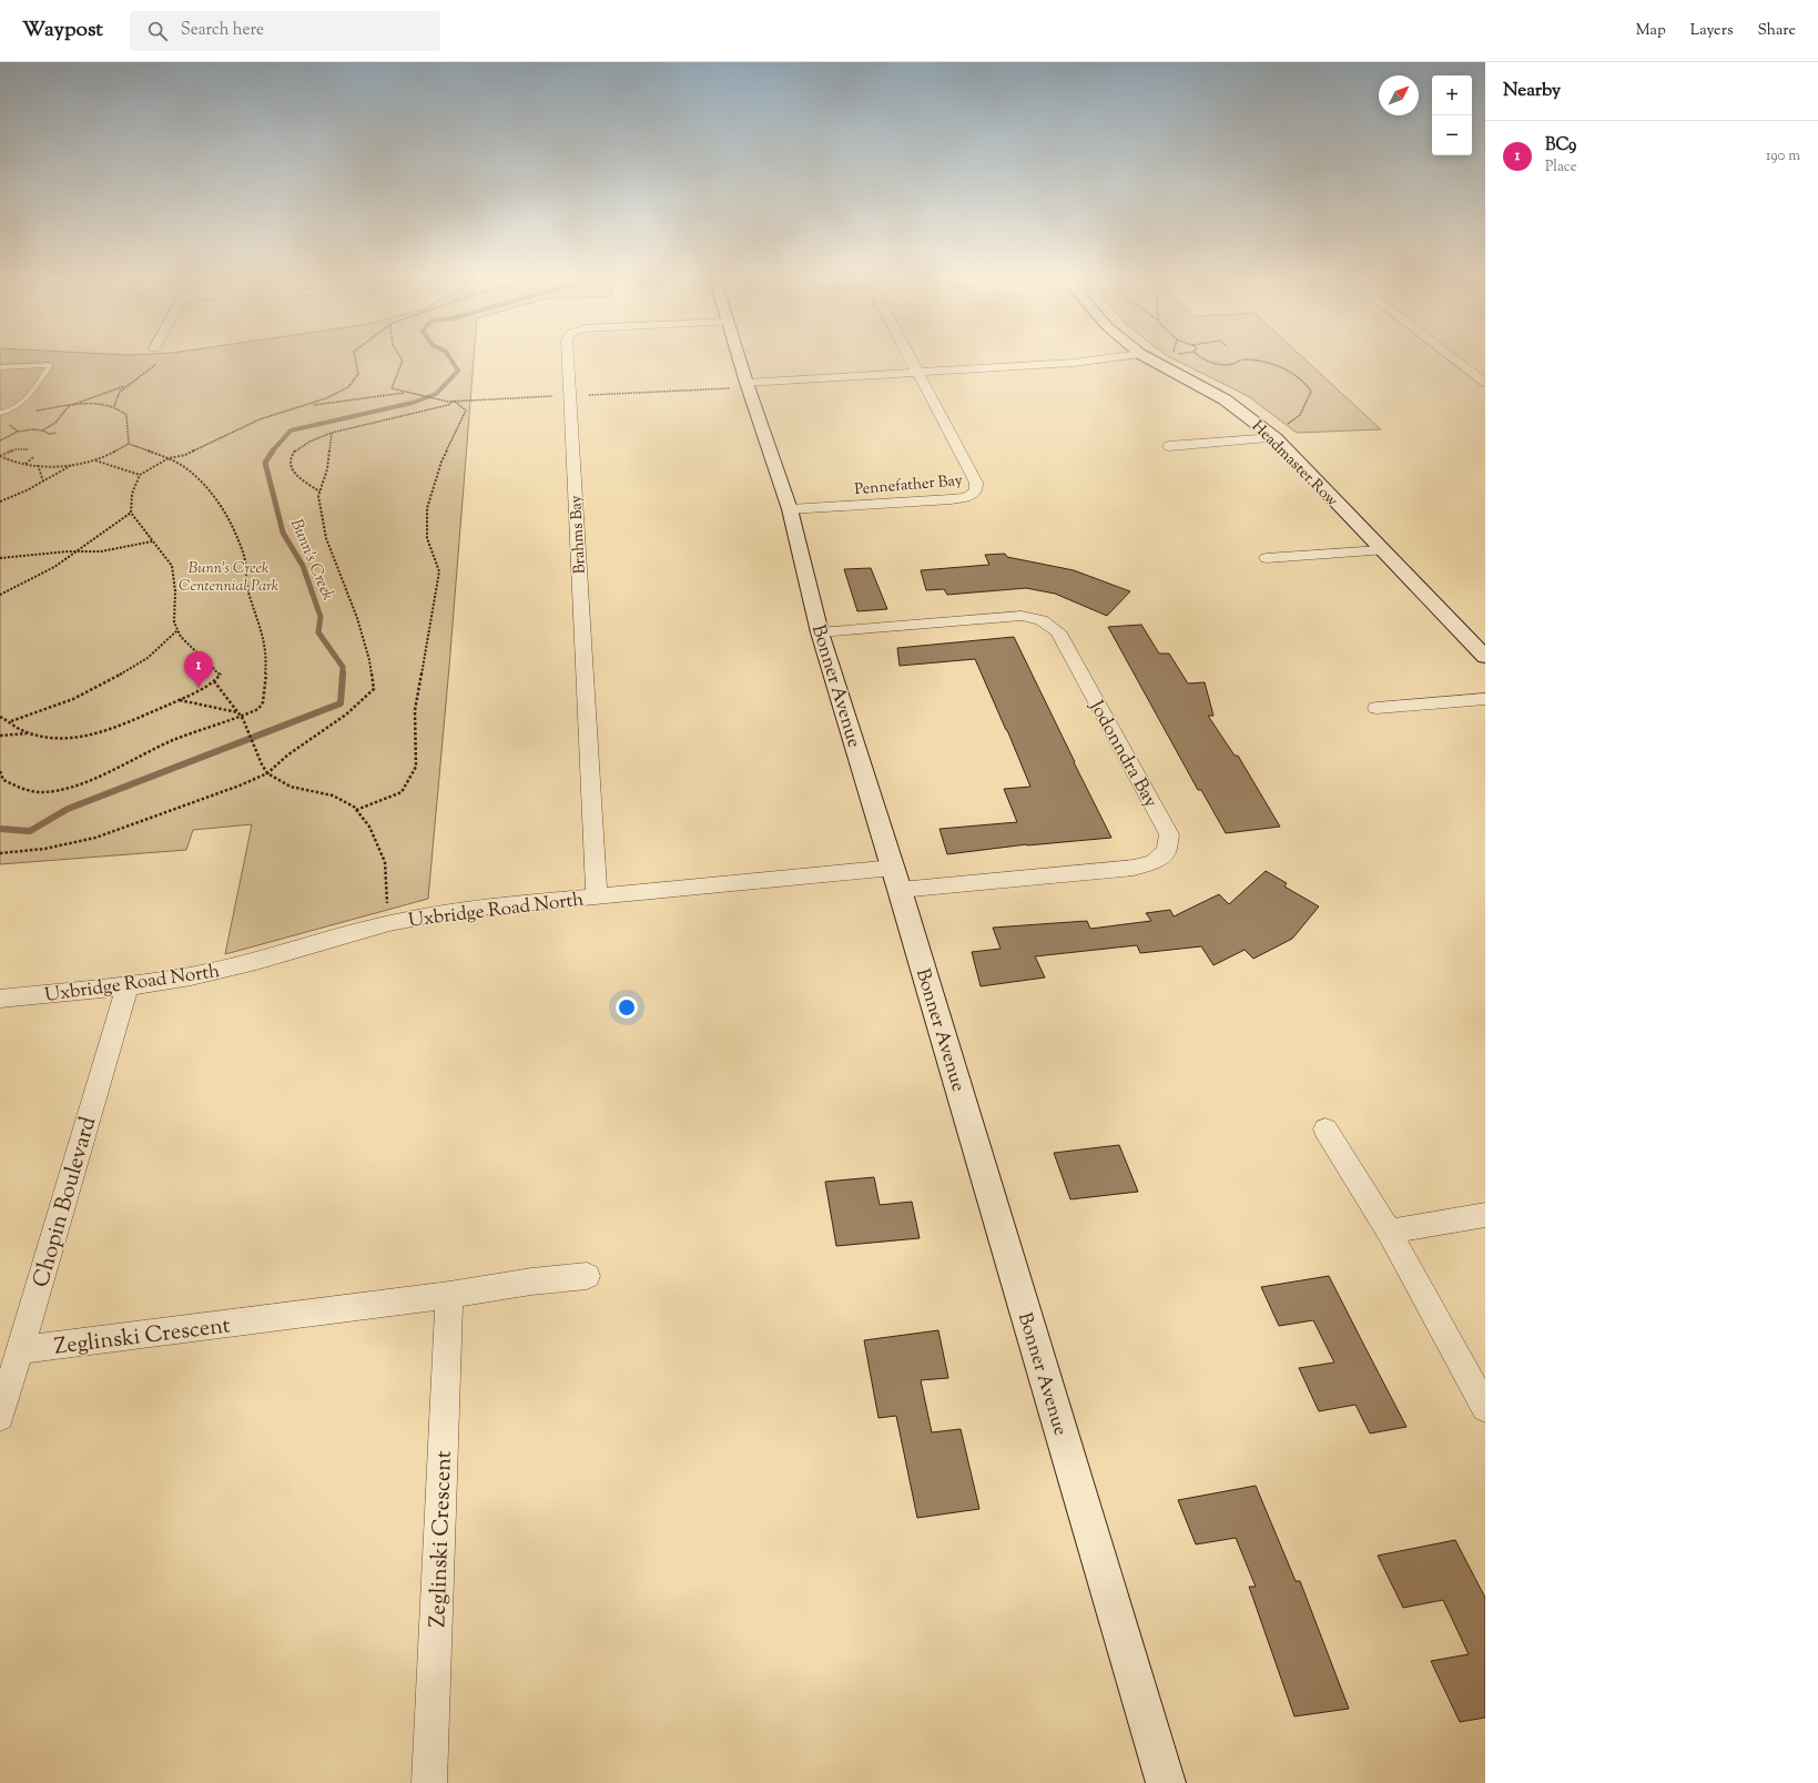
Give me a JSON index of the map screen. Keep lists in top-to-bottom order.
{
  "streets": {
    "street": [
      "Headmaster Row",
      "Pennefather Bay",
      "Brahms Bay",
      "Bonner Avenue",
      "Jodonndra Bay",
      "Uxbridge Road North",
      "Chopin Boulevard",
      "Zeglinski Crescent"
    ]
  },
  "crossings": [
    ["Pennefather Bay", "Bonner Avenue"],
    ["Brahms Bay", "Uxbridge Road North"],
    ["Bonner Avenue", "Jodonndra Bay"],
    ["Bonner Avenue", "Uxbridge Road North"],
    ["Jodonndra Bay", "Uxbridge Road North"],
    ["Uxbridge Road North", "Chopin Boulevard"],
    ["Chopin Boulevard", "Zeglinski Crescent"]
  ],
  "water": ["Bunn's Creek"],
  "parks": ["Bunn's Creek Centennial Park"],
  "north": "top right",
  "page": {
    "header": "Waypost",
    "search": "Search here",
    "nav": ["Map", "Layers", "Share"],
    "heading": "Nearby",
    "map_buttons": ["+", "−"],
    "list": [
      {
        "mark": "1",
        "name": "BC9",
        "note": "Place",
        "value": "190 m"
      }
    ],
    "pins": "1"
  }
}
